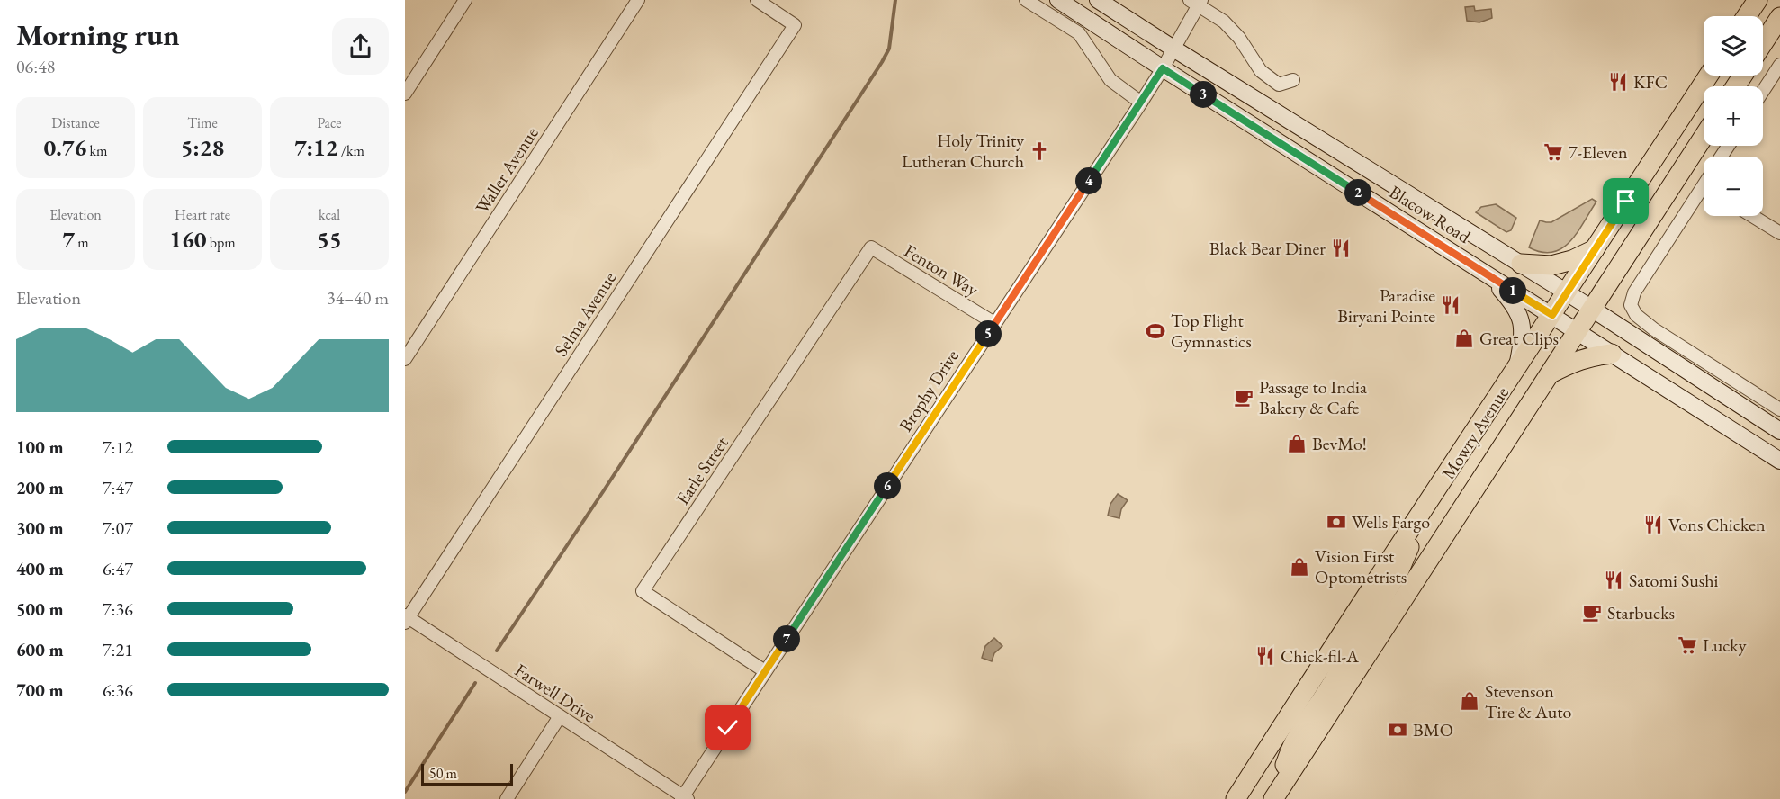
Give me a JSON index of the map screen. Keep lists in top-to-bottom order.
{
  "streets": {
    "main road": ["Blacow Road", "Mowry Avenue"],
    "street": [
      "Waller Avenue",
      "Fenton Way",
      "Selma Avenue",
      "Brophy Drive",
      "Earle Street",
      "Farwell Drive"
    ]
  },
  "crossings": [
    ["Blacow Road", "Brophy Drive"],
    ["Blacow Road", "Mowry Avenue"],
    ["Fenton Way", "Brophy Drive"],
    ["Fenton Way", "Earle Street"],
    ["Selma Avenue", "Farwell Drive"],
    ["Brophy Drive", "Earle Street"],
    ["Brophy Drive", "Farwell Drive"]
  ],
  "places": {
    "restaurant": [
      "KFC",
      "Black Bear Diner",
      "Paradise Biryani Pointe",
      "Vons Chicken",
      "Satomi Sushi",
      "Chick-fil-A"
    ],
    "church": ["Holy Trinity Lutheran Church"],
    "supermarket": ["7-Eleven", "Lucky"],
    "sports": ["Top Flight Gymnastics"],
    "shop": [
      "Great Clips",
      "BevMo!",
      "Vision First Optometrists",
      "Stevenson Tire & Auto"
    ],
    "cafe": ["Passage to India Bakery & Cafe", "Starbucks"],
    "bank": ["Wells Fargo", "BMO"]
  },
  "scale_bar": "50 m",
  "page": {
    "heading": ["Morning run", "06:48"],
    "map_buttons": ["+", "−"],
    "pins": [
      "3",
      "4",
      "2",
      "1",
      "5",
      "6",
      "7"
    ],
    "stats": [
      ["Distance", "0.76 km"],
      ["Time", "5:28"],
      ["Pace", "7:12 /km"],
      ["Elevation", "7 m"],
      ["Heart rate", "160 bpm"],
      ["kcal", "55"]
    ],
    "chart": ["Elevation", "34–40 m"],
    "list": [
      {
        "name": "100 m",
        "note": "7:12"
      },
      {
        "name": "200 m",
        "note": "7:47"
      },
      {
        "name": "300 m",
        "note": "7:07"
      },
      {
        "name": "400 m",
        "note": "6:47"
      },
      {
        "name": "500 m",
        "note": "7:36"
      },
      {
        "name": "600 m",
        "note": "7:21"
      },
      {
        "name": "700 m",
        "note": "6:36"
      }
    ],
    "scale": "50 m"
  }
}
